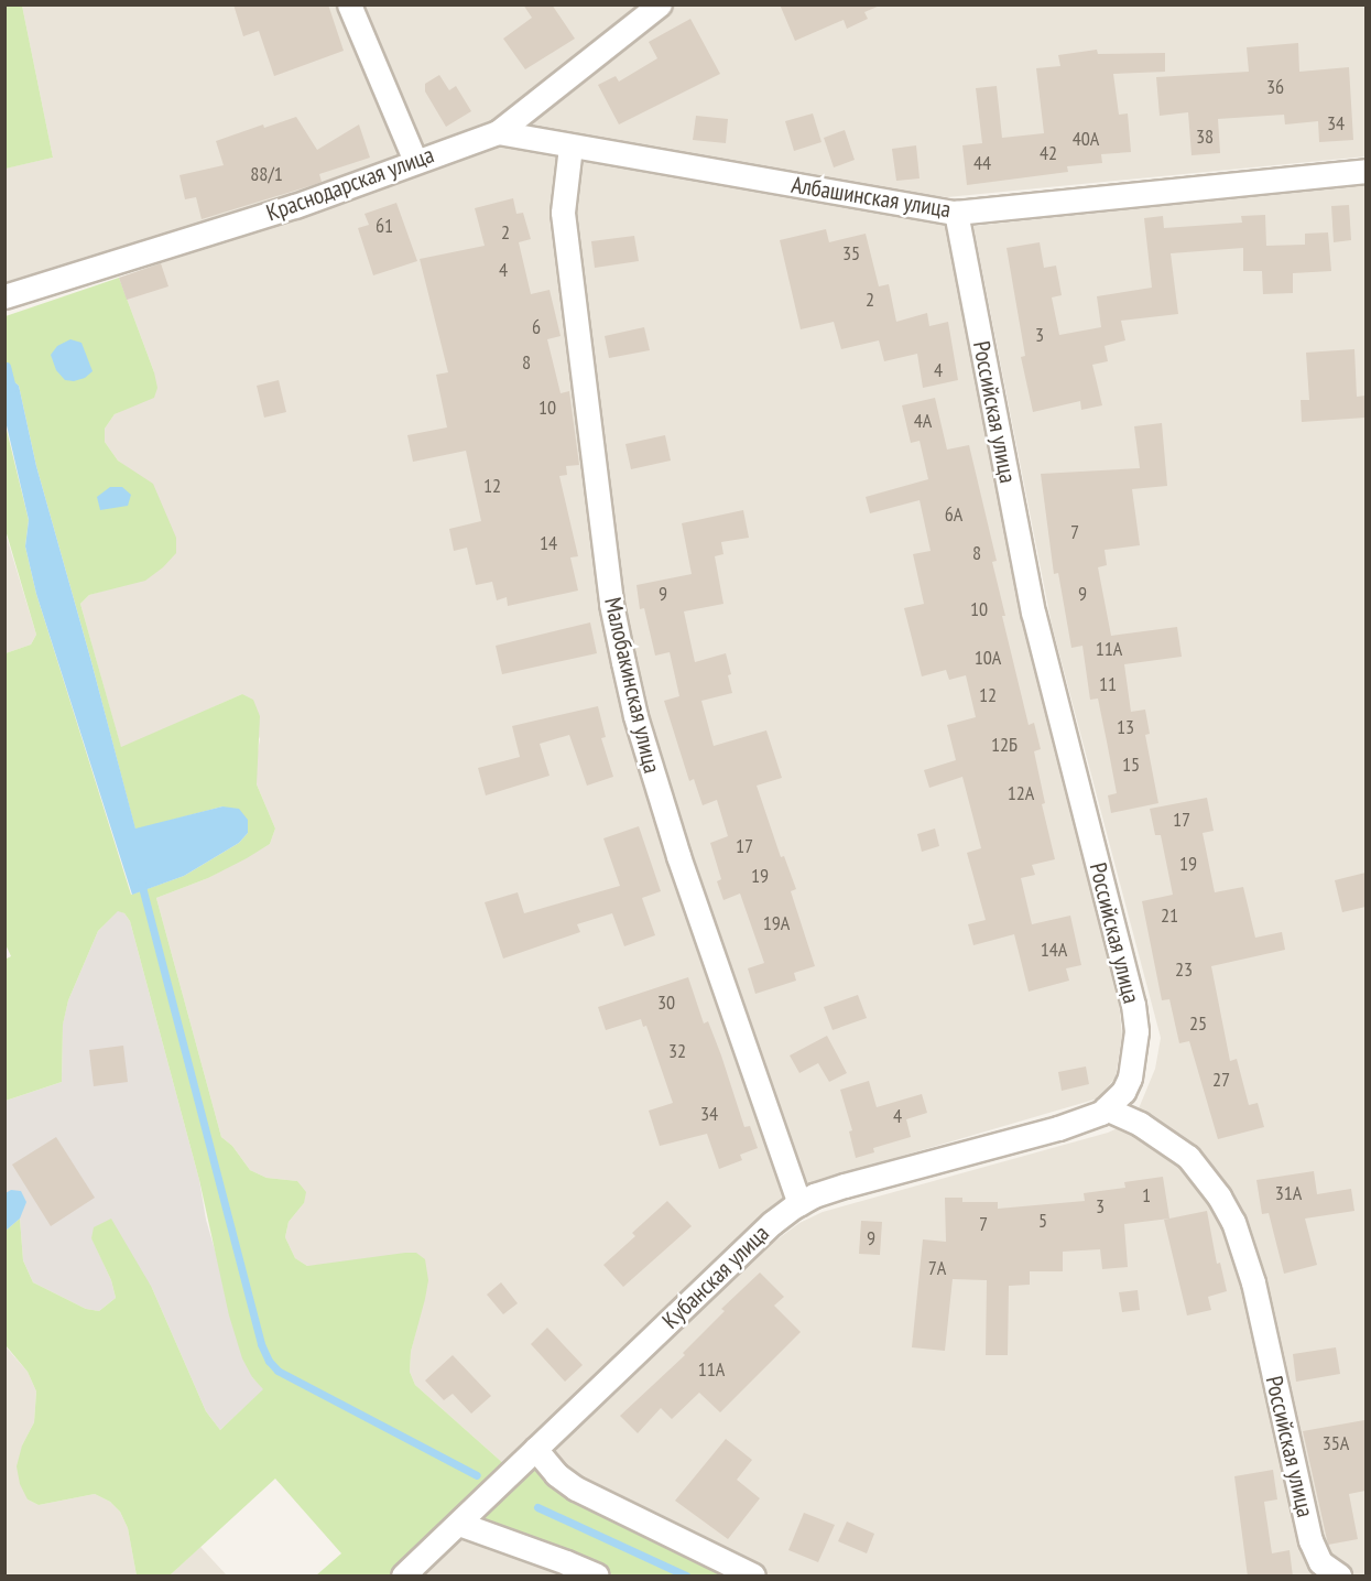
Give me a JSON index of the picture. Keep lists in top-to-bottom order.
{
  "streets": {
    "street": [
      "Краснодарская улица",
      "Албашинская улица",
      "Российская улица",
      "Малобакинская улица",
      "Кубанская улица"
    ]
  },
  "crossings": [
    ["Краснодарская улица", "Албашинская улица"],
    ["Албашинская улица", "Российская улица"],
    ["Албашинская улица", "Малобакинская улица"],
    ["Российская улица", "Кубанская улица"],
    ["Малобакинская улица", "Кубанская улица"]
  ],
  "house_numbers": [
    "36",
    "34",
    "38",
    "40А",
    "42",
    "44",
    "88/1",
    "61",
    "2",
    "35",
    "4",
    "2",
    "6",
    "3",
    "8",
    "4",
    "10",
    "4А",
    "12",
    "6А",
    "7",
    "14",
    "8",
    "9",
    "9",
    "10",
    "11А",
    "10А",
    "11",
    "12",
    "13",
    "12Б",
    "15",
    "12А",
    "17",
    "17",
    "19",
    "19",
    "21",
    "19А",
    "14А",
    "23",
    "30",
    "25",
    "32",
    "27",
    "34",
    "4",
    "31А",
    "1",
    "3",
    "5",
    "7",
    "9",
    "7А",
    "11А",
    "35А"
  ]
}
